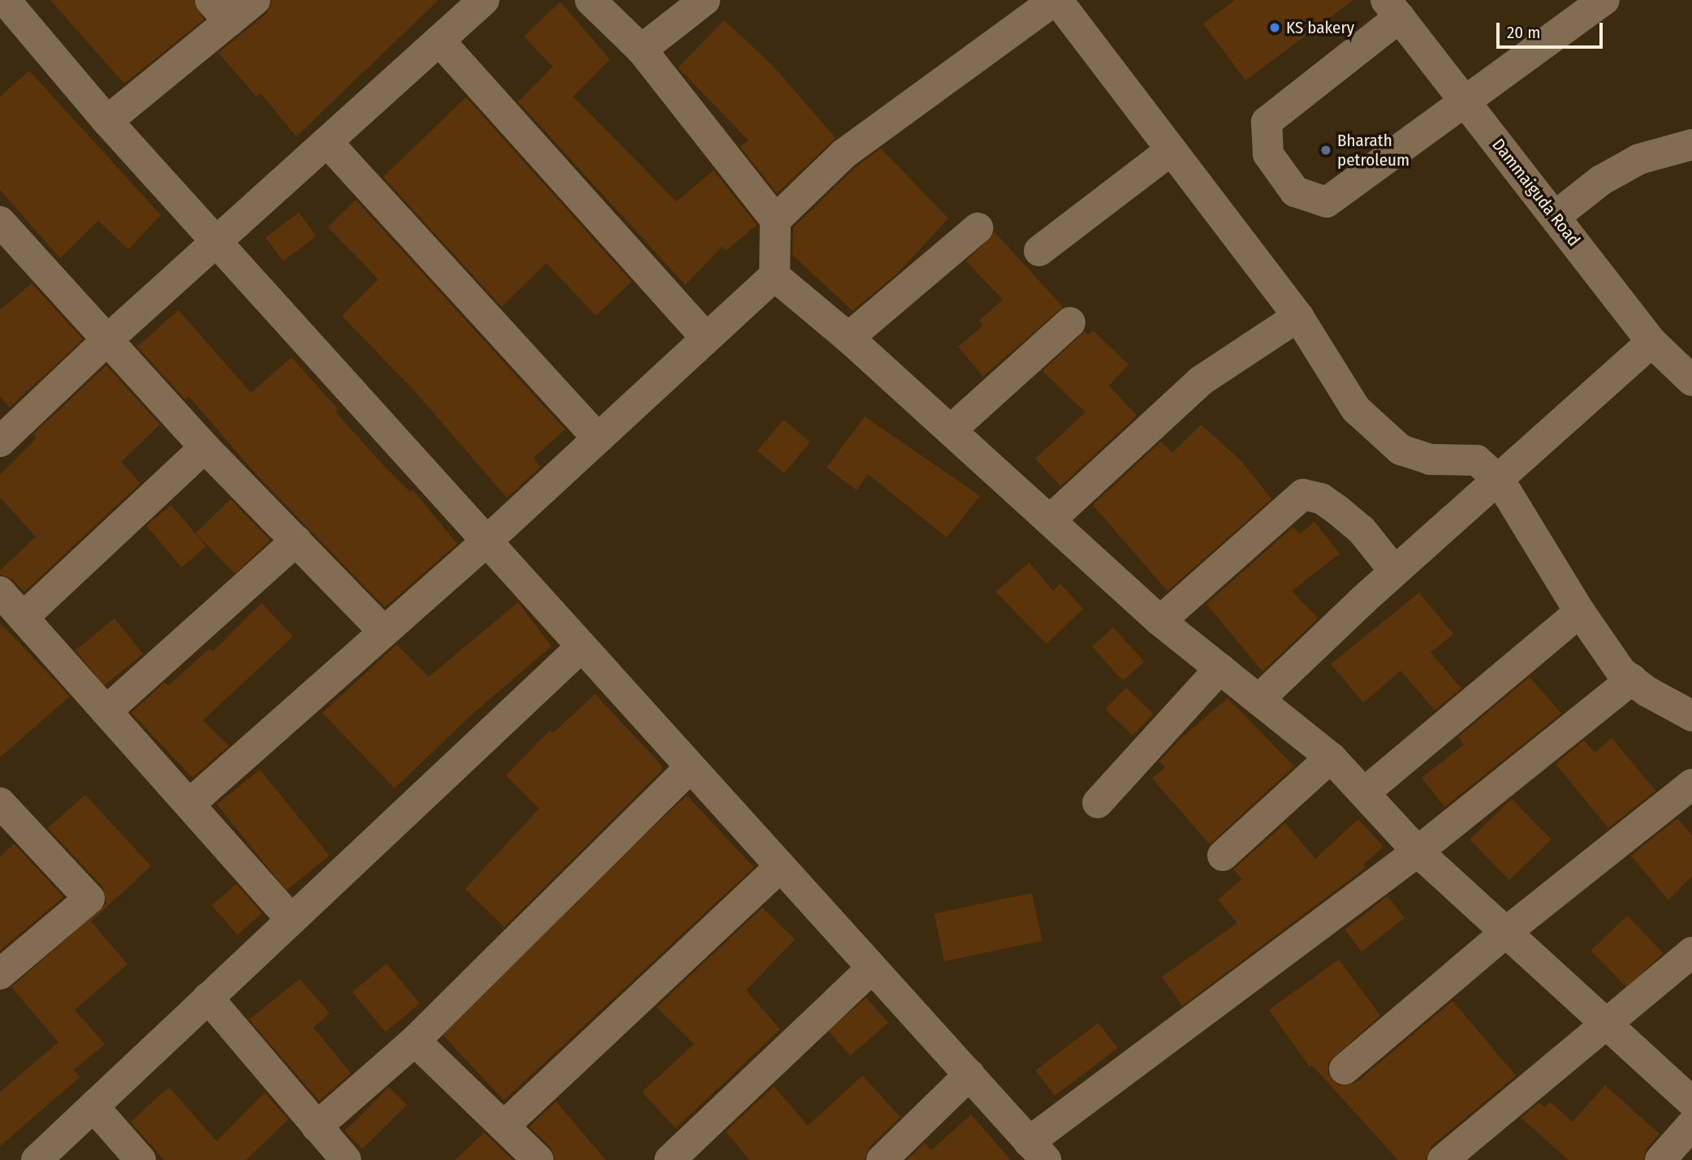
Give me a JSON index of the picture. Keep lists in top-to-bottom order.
{
  "streets": {
    "street": ["Dammaiguda Road"]
  },
  "places": ["KS bakery", "Bharath petroleum"],
  "scale_bar": "20 m"
}
